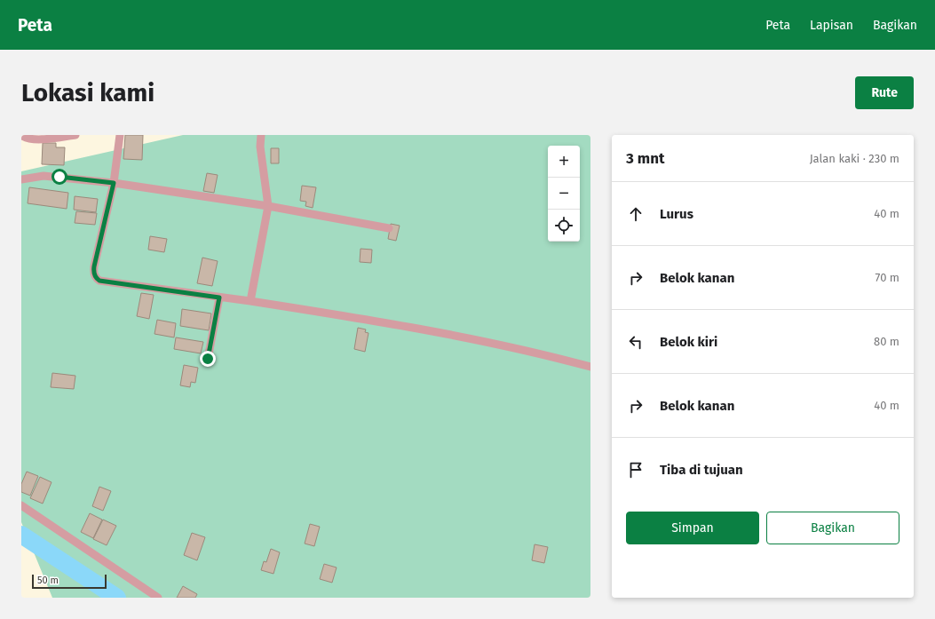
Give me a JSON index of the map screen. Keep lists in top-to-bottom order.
{
  "scale_bar": "50 m",
  "page": {
    "header": "Peta",
    "nav": ["Peta", "Lapisan", "Bagikan"],
    "buttons": [
      "Rute",
      ["Simpan", "Bagikan"]
    ],
    "title": "Lokasi kami",
    "heading": ["3 mnt", "Jalan kaki · 230 m"],
    "map_buttons": ["+", "−"],
    "list": [
      ["Lurus", "40 m"],
      ["Belok kanan", "70 m"],
      ["Belok kiri", "80 m"],
      ["Belok kanan", "40 m"],
      "Tiba di tujuan"
    ],
    "scale": "50 m"
  }
}
